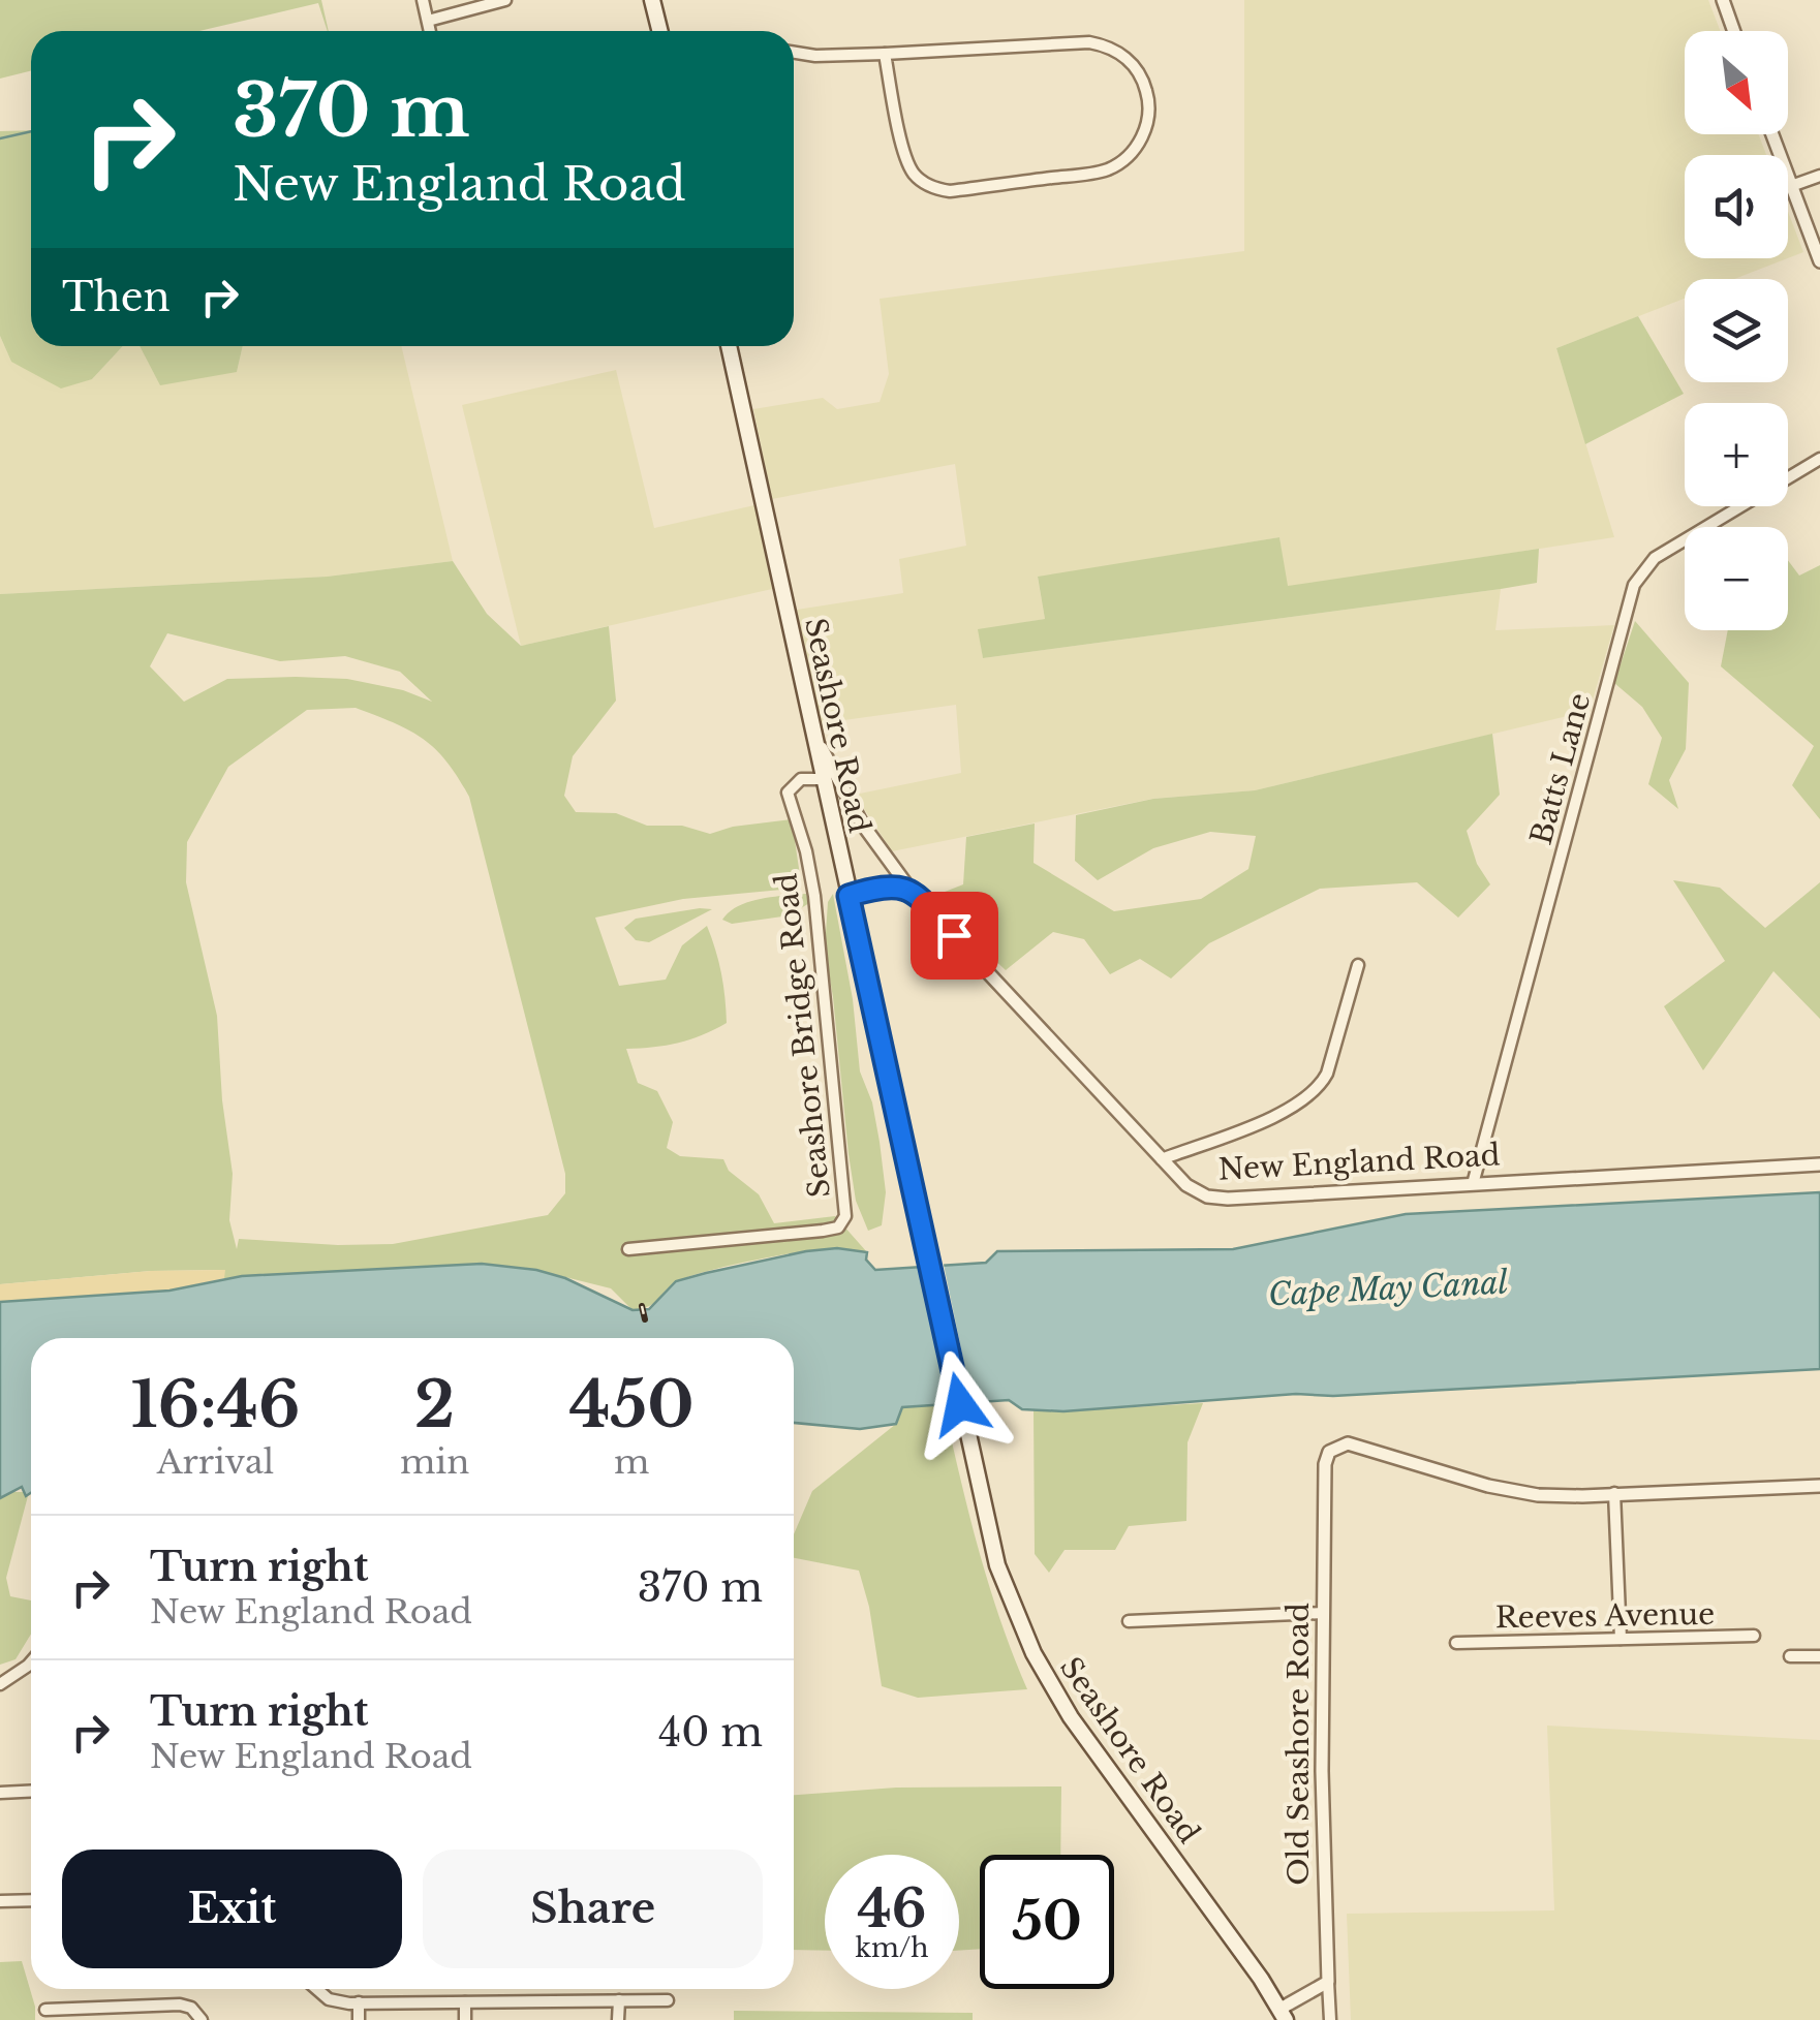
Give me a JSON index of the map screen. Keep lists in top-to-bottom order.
{
  "streets": {
    "main road": ["Seashore Road"],
    "street": [
      "Batts Lane",
      "Seashore Bridge Road",
      "New England Road",
      "Reeves Avenue",
      "Old Seashore Road"
    ]
  },
  "crossings": [
    ["Seashore Road", "Seashore Bridge Road"],
    ["Seashore Road", "New England Road"],
    ["Batts Lane", "New England Road"]
  ],
  "water": ["Cape May Canal"],
  "north": "bottom right",
  "page": {
    "map_buttons": ["+", "−"],
    "turn": ["370 m", "New England Road"],
    "then": "Then",
    "eta": [
      "16:46",
      "Arrival",
      "2",
      "min",
      "450",
      "m"
    ],
    "list": [
      {
        "name": "Turn right",
        "note": "New England Road",
        "value": "370 m"
      },
      {
        "name": "Turn right",
        "note": "New England Road",
        "value": "40 m"
      }
    ],
    "buttons": ["Exit", "Share"],
    "speed": "46 km/h",
    "limit": "50"
  }
}
